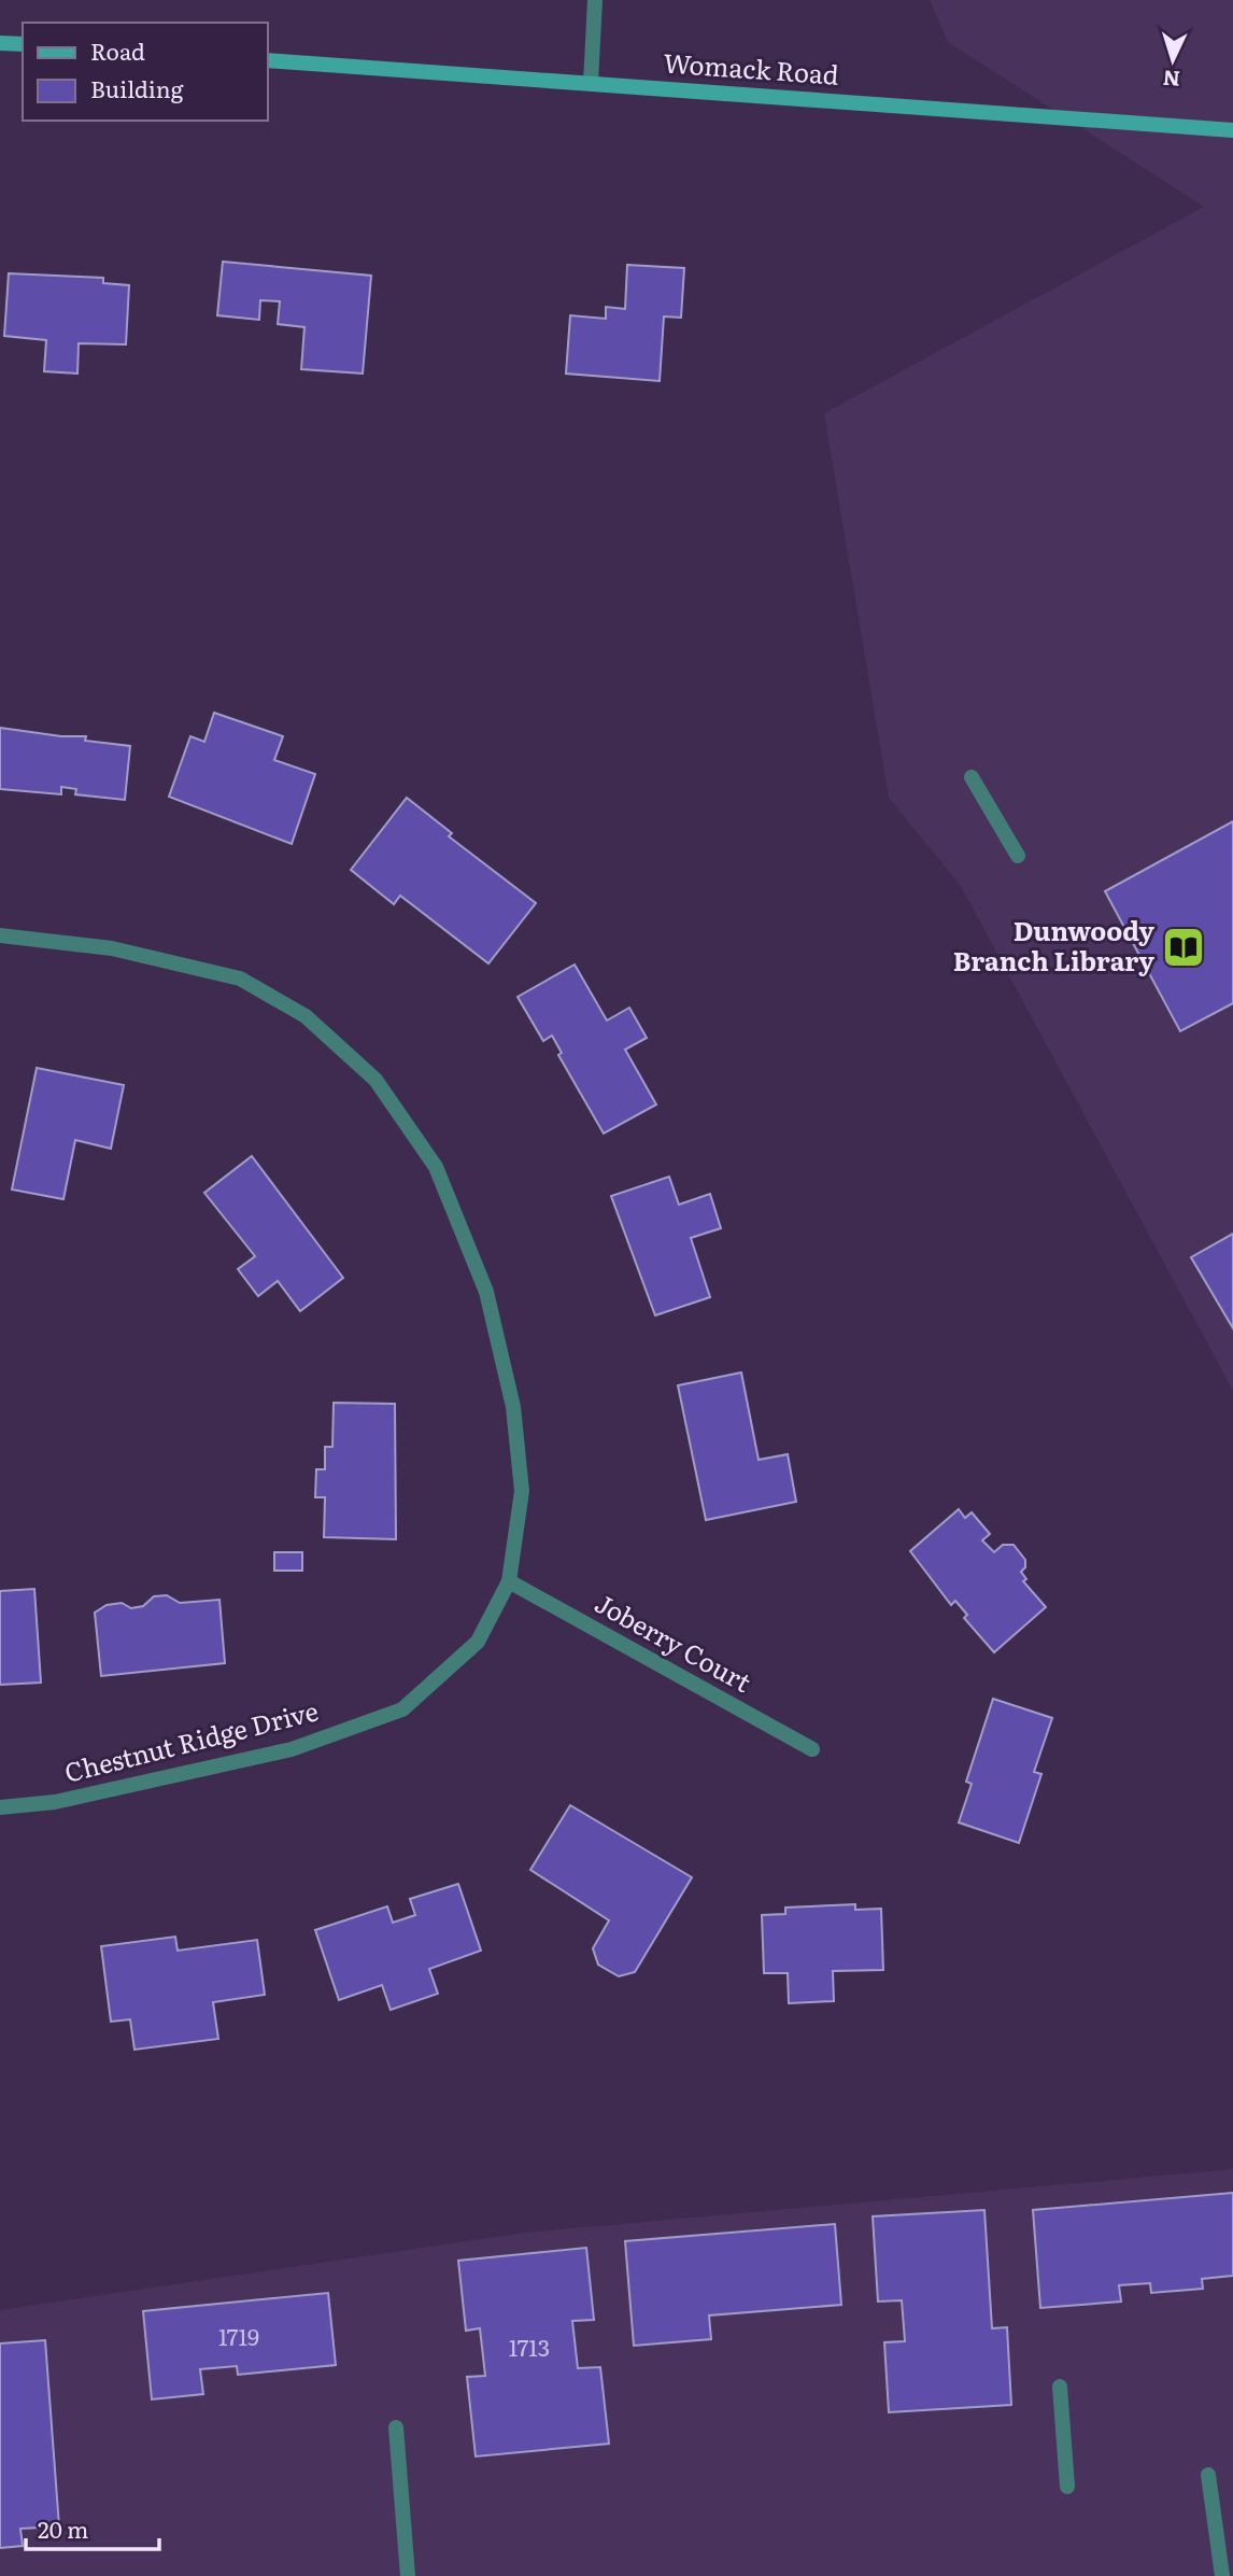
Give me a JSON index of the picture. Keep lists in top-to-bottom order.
{
  "streets": {
    "street": ["Womack Road", "Joberry Court", "Chestnut Ridge Drive"]
  },
  "crossings": [
    ["Joberry Court", "Chestnut Ridge Drive"]
  ],
  "places": {
    "library": ["Dunwoody Branch Library"]
  },
  "house_numbers": ["1719", "1713"],
  "legend": ["Road", "Building"],
  "scale_bar": "20 m",
  "north": "bottom"
}
